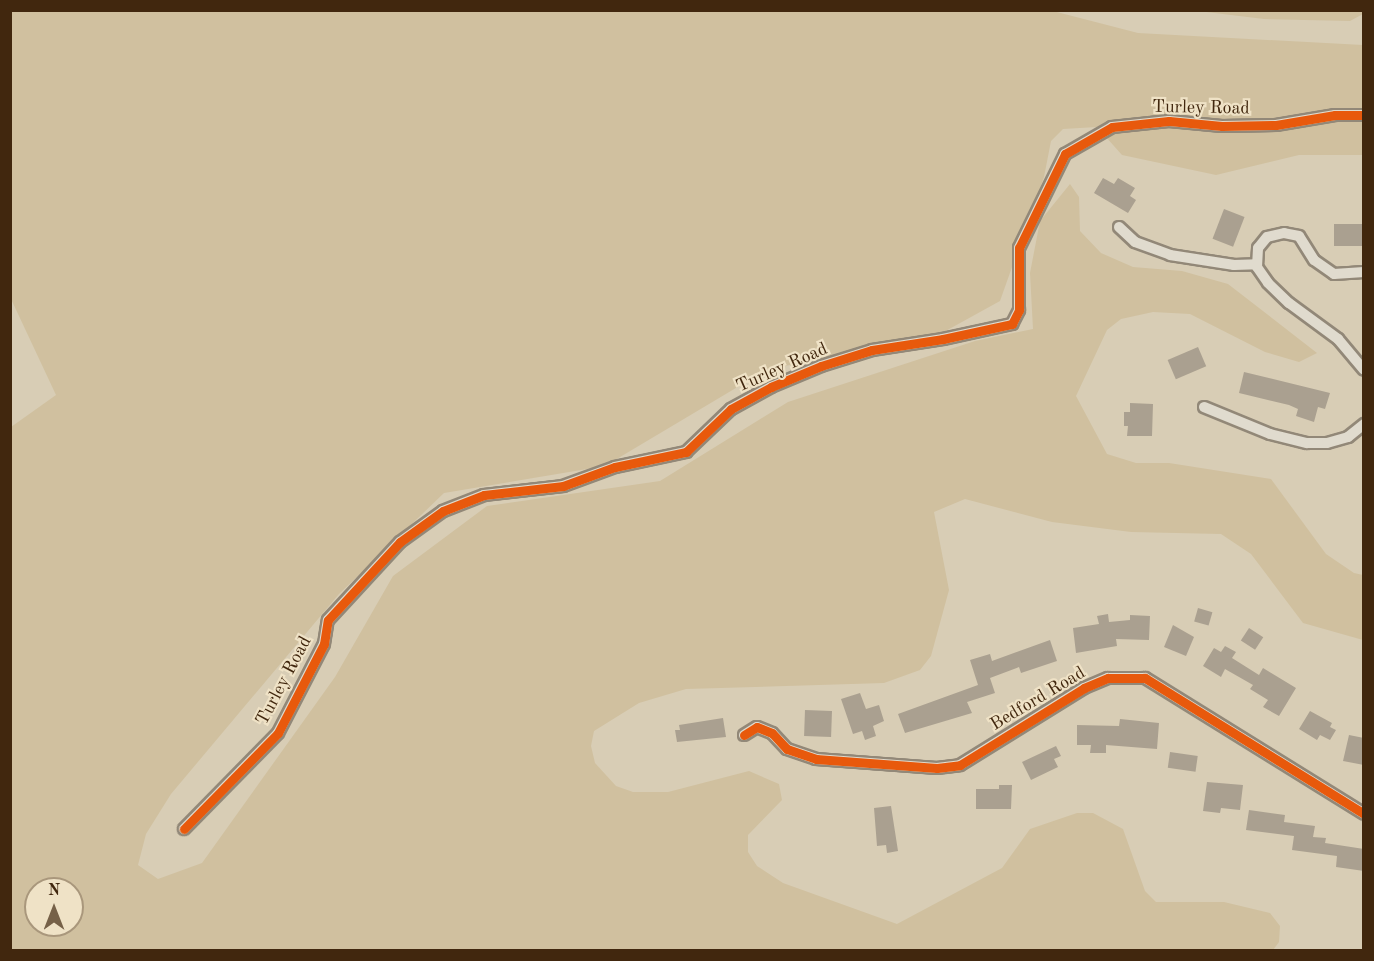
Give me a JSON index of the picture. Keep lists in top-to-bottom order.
{
  "streets": {
    "street": ["Turley Road", "Bedford Road"]
  },
  "north": "top"
}
